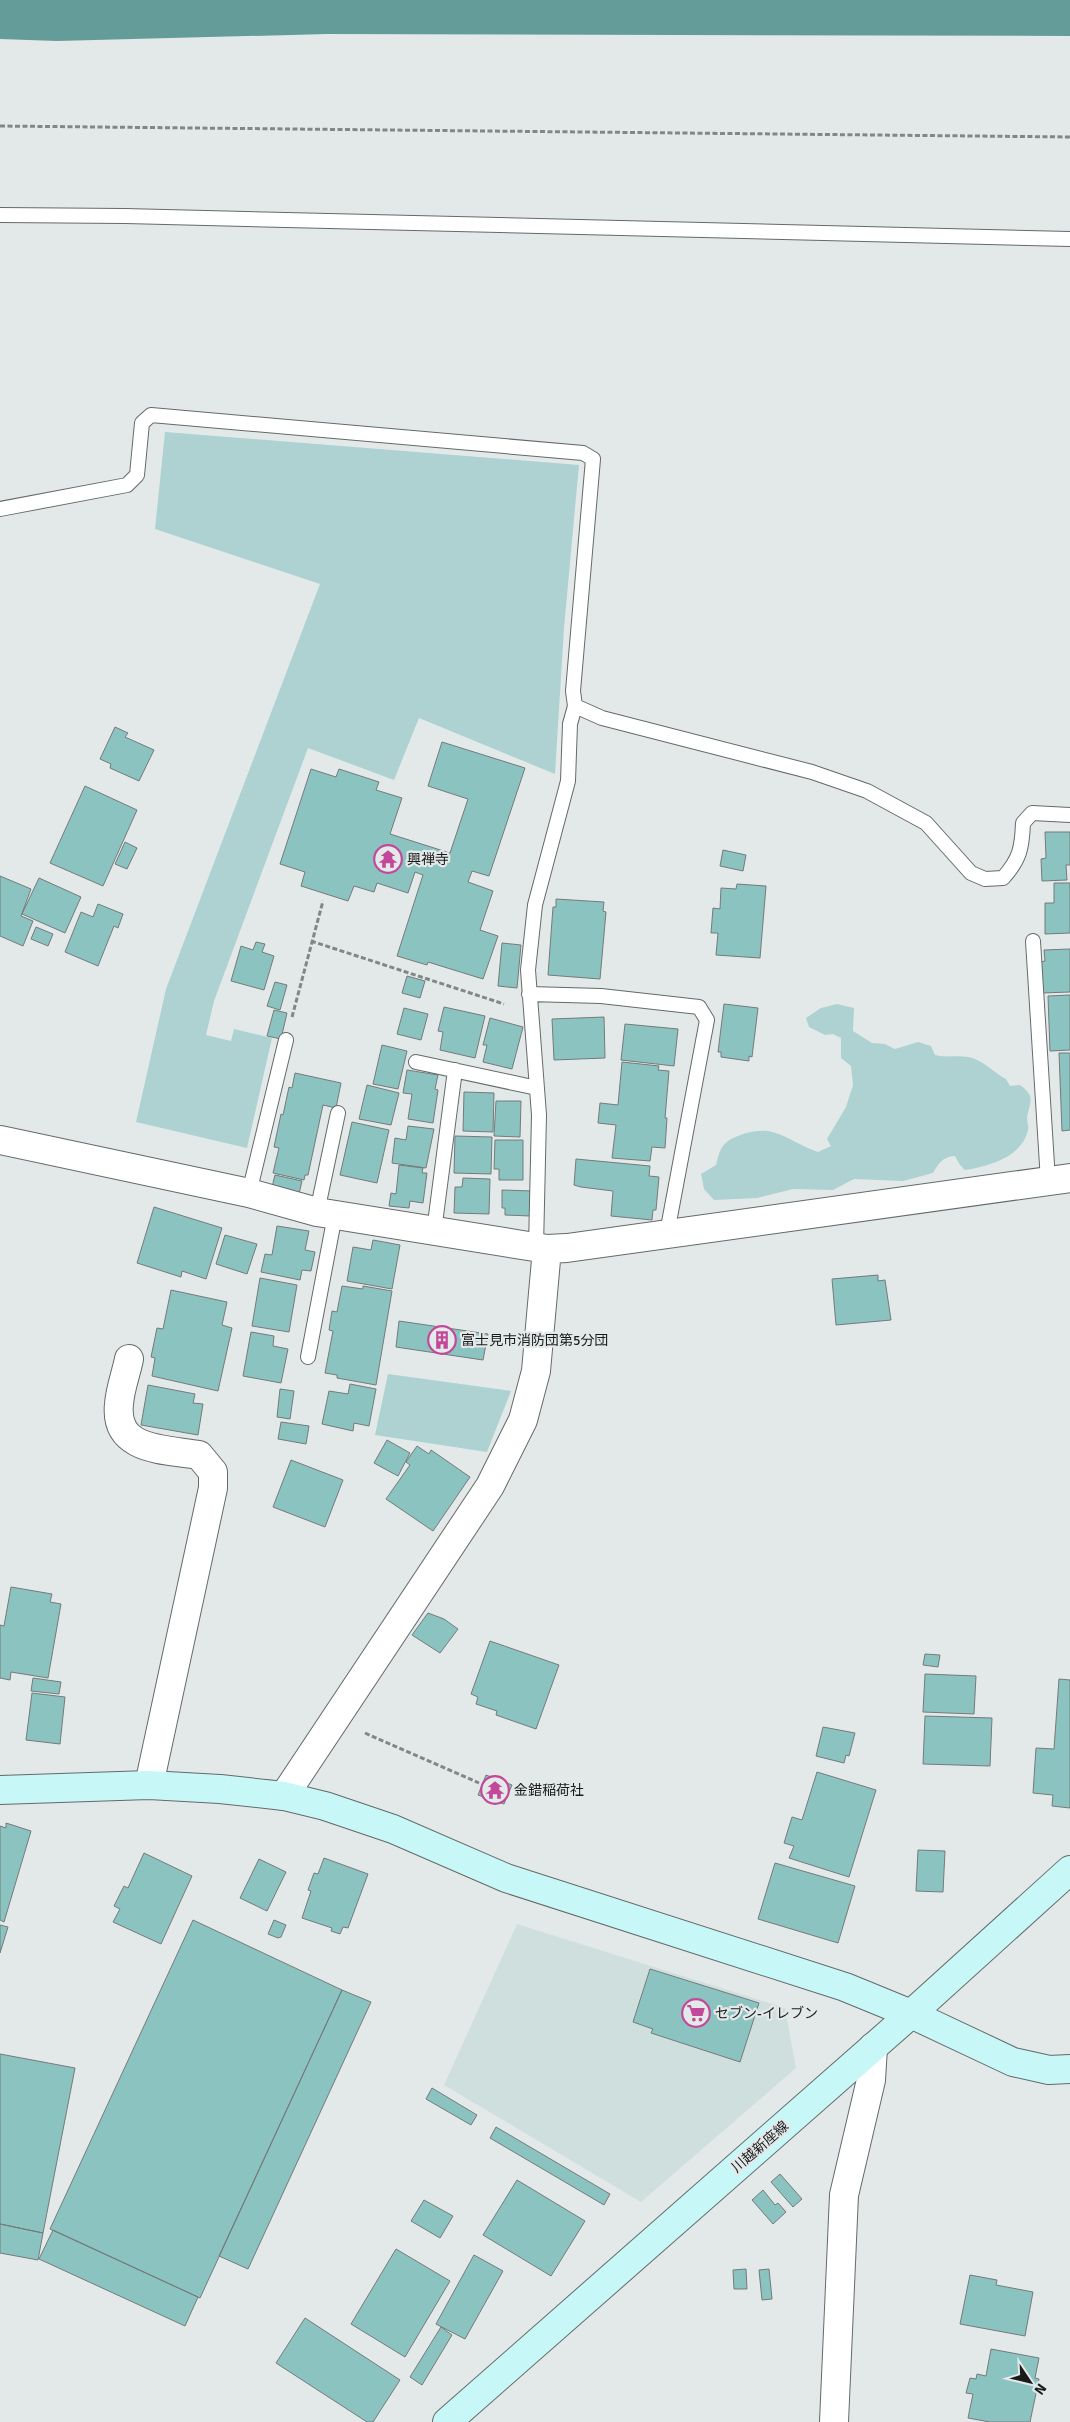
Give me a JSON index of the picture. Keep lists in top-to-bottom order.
{
  "streets": {
    "street": ["川越新座線"]
  },
  "places": {
    "temple": ["興禅寺", "金錯稲荷社"],
    "building": ["富士見市消防団第5分団"],
    "supermarket": ["セブン-イレブン"]
  },
  "north": "bottom right"
}
